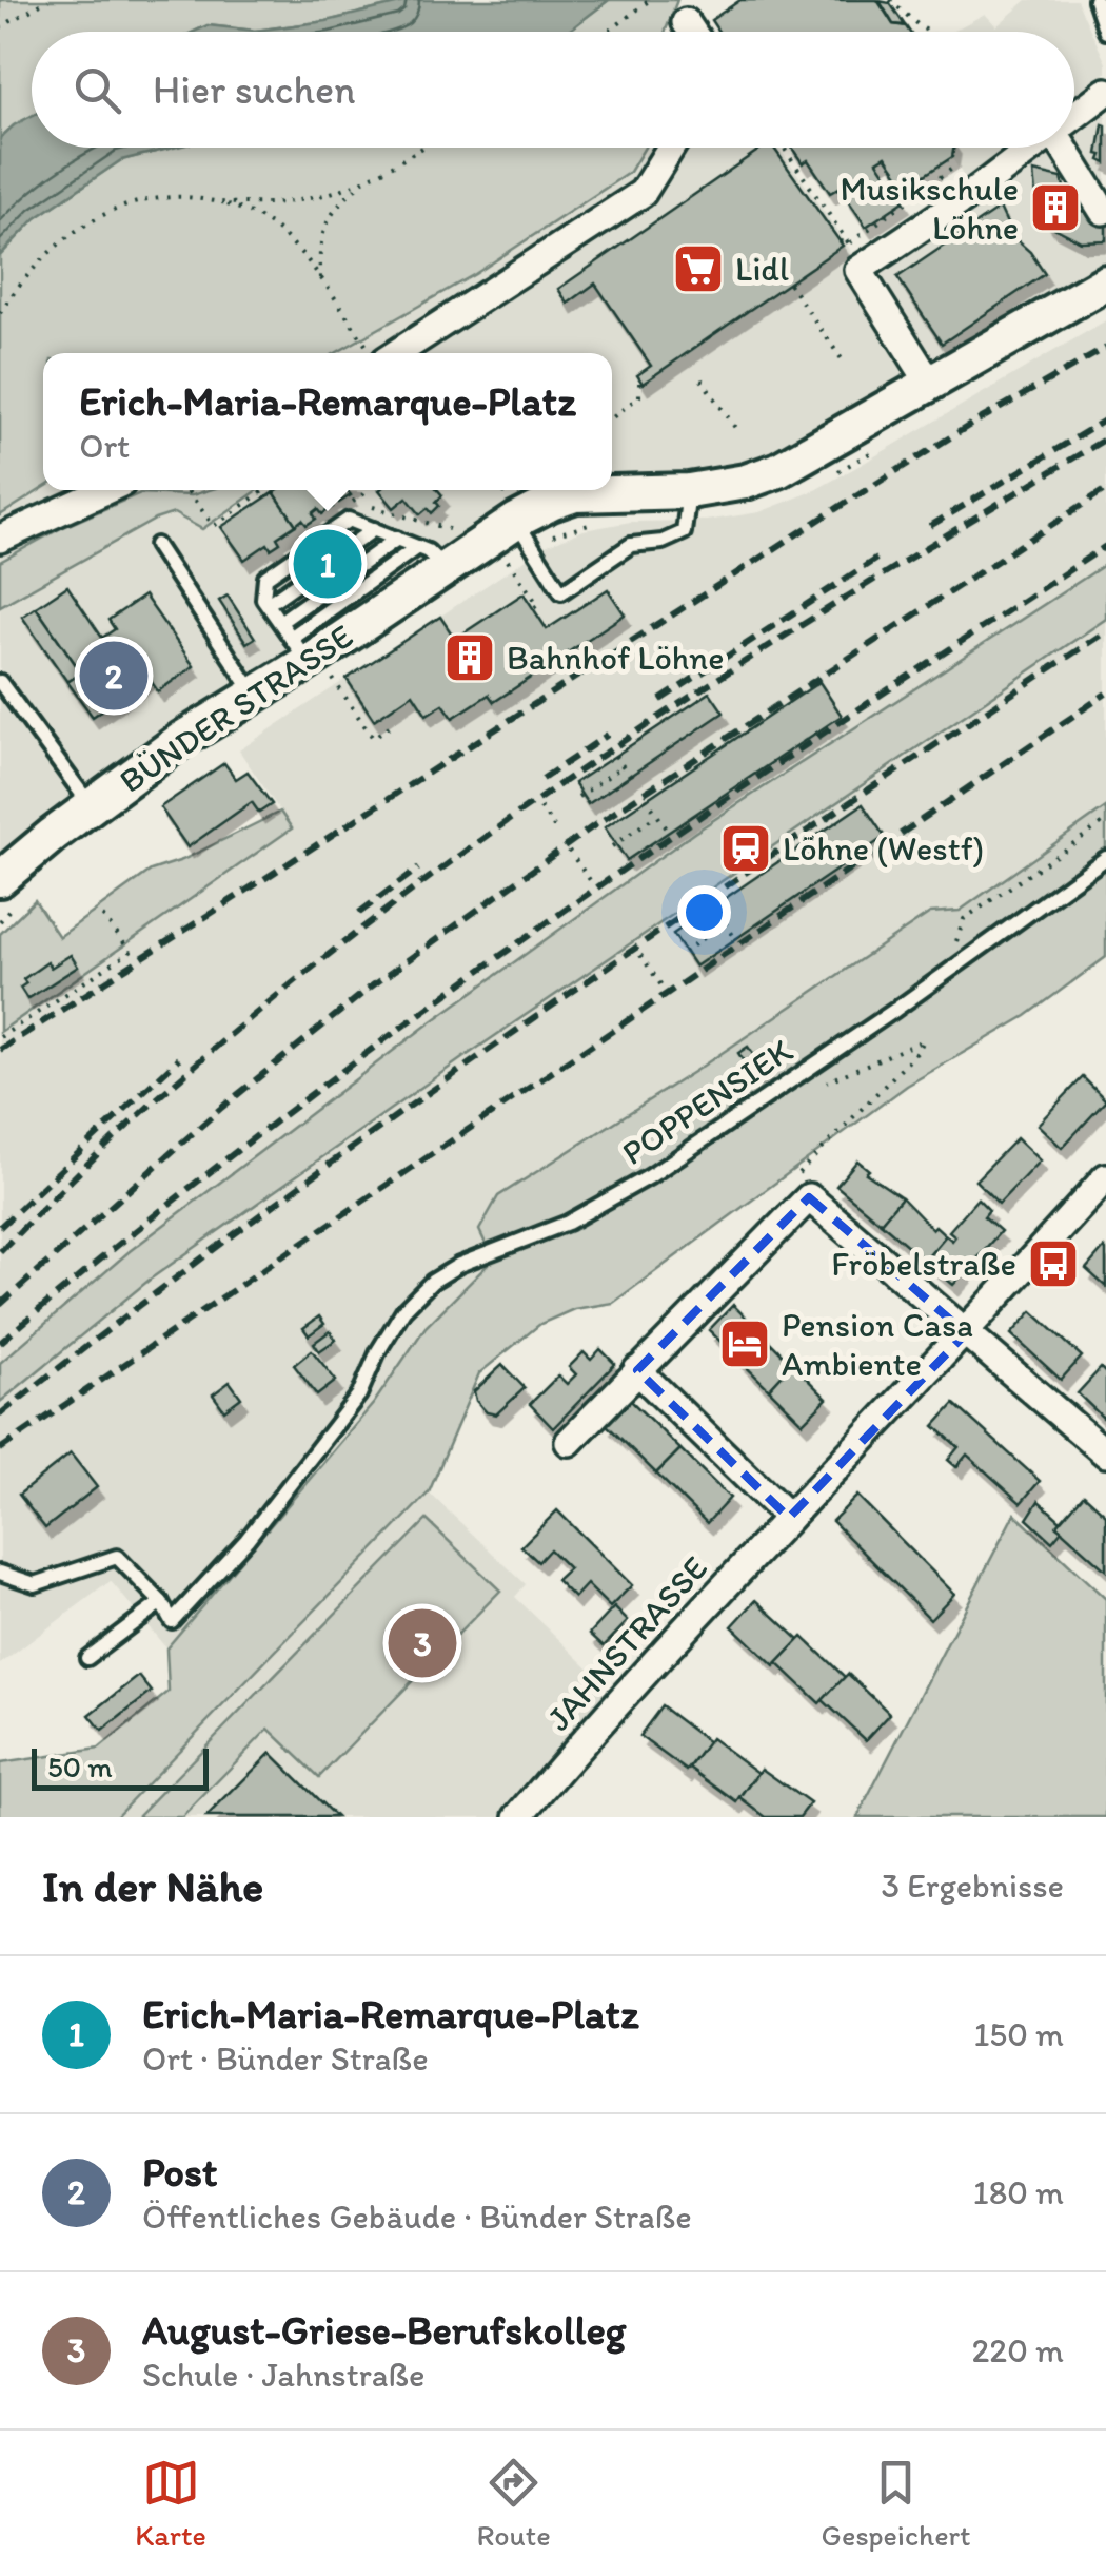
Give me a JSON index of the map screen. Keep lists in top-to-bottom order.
{
  "streets": {
    "main road": ["BÜNDER STRASSE"],
    "street": ["JAHNSTRASSE"],
    "lane": ["POPPENSIEK"]
  },
  "places": {
    "building": ["Musikschule Löhne", "Bahnhof Löhne"],
    "supermarket": ["Lidl"],
    "station": ["Löhne (Westf)"],
    "bus stop": ["Fröbelstraße"],
    "hotel": ["Pension Casa Ambiente"]
  },
  "scale_bar": "50 m",
  "page": {
    "search": "Hier suchen",
    "popup": ["Erich-Maria-Remarque-Platz", "Ort"],
    "pins": ["1", "2", "3"],
    "scale": "50 m",
    "heading": ["In der Nähe", "3 Ergebnisse"],
    "list": [
      {
        "mark": "1",
        "name": "Erich-Maria-Remarque-Platz",
        "note": "Ort · Bünder Straße",
        "value": "150 m"
      },
      {
        "mark": "2",
        "name": "Post",
        "note": "Öffentliches Gebäude · Bünder Straße",
        "value": "180 m"
      },
      {
        "mark": "3",
        "name": "August-Griese-Berufskolleg",
        "note": "Schule · Jahnstraße",
        "value": "220 m"
      }
    ],
    "nav": ["Karte", "Route", "Gespeichert"]
  }
}
